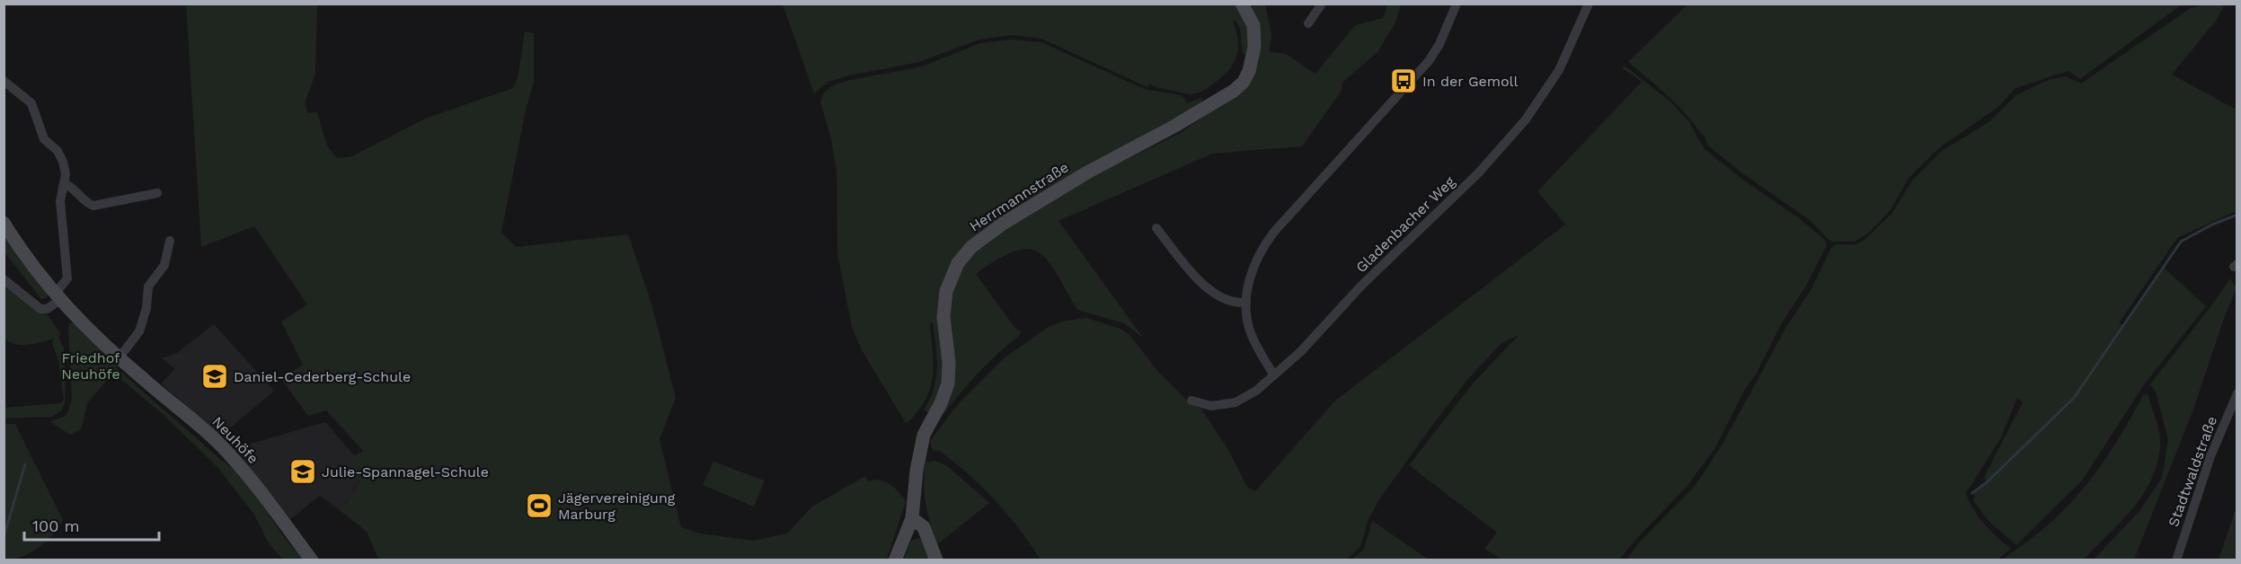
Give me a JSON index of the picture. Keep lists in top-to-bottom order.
{
  "streets": {
    "street": [
      "Herrmannstraße",
      "Gladenbacher Weg",
      "Neuhöfe",
      "Stadtwaldstraße"
    ]
  },
  "parks": ["Friedhof Neuhöfe"],
  "places": {
    "bus stop": ["In der Gemoll"],
    "school or university": ["Daniel-Cederberg-Schule", "Julie-Spannagel-Schule"],
    "sports": ["Jägervereinigung Marburg"]
  },
  "scale_bar": "100 m"
}
